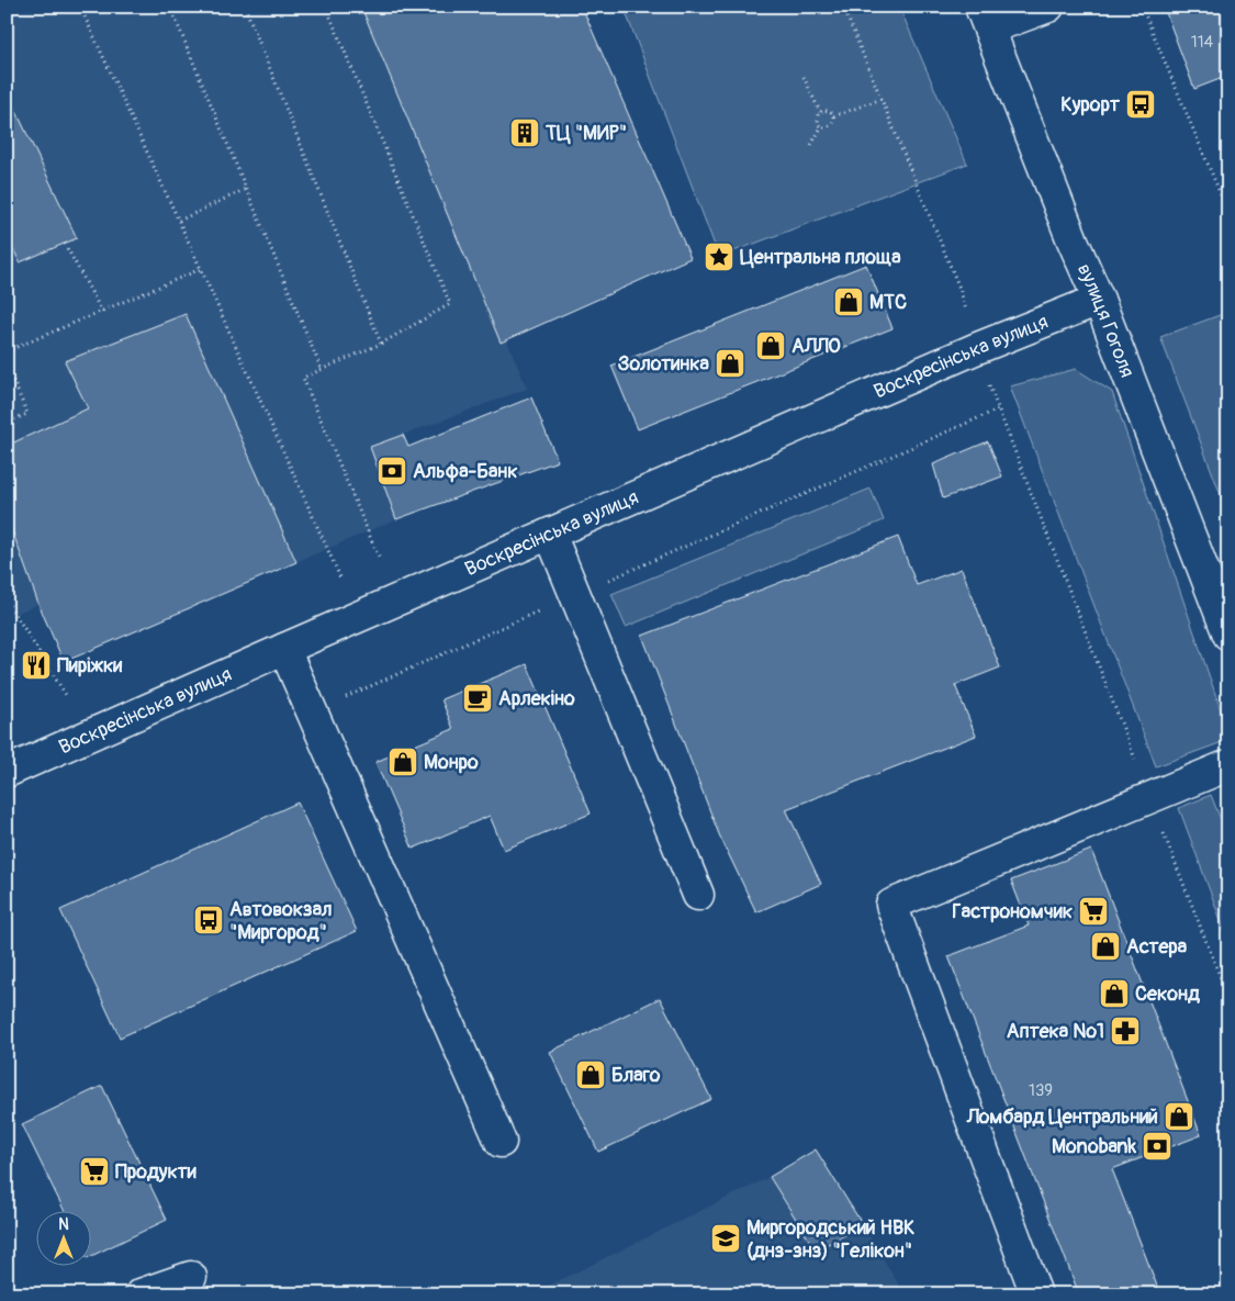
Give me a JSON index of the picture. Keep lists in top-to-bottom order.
{
  "streets": {
    "street": ["вулиця Гоголя", "Воскресінська вулиця"]
  },
  "crossings": [
    ["вулиця Гоголя", "Воскресінська вулиця"]
  ],
  "places": {
    "bus stop": ["Курорт", "Автовокзал \"Миргород\""],
    "building": ["ТЦ \"МИР\""],
    "place": ["Центральна площа"],
    "shop": [
      "МТС",
      "АЛЛО",
      "Золотинка",
      "Монро",
      "Астера",
      "Секонд",
      "Благо",
      "Ломбард Центральний"
    ],
    "bank": ["Альфа-Банк", "Monobank"],
    "restaurant": ["Пиріжки"],
    "cafe": ["Арлекіно"],
    "supermarket": ["Гастрономчик", "Продукти"],
    "pharmacy": ["Аптека №1"],
    "school or university": ["Миргородський НВК (днз-знз) \"Гелікон\""]
  },
  "house_numbers": ["114", "139"],
  "north": "top"
}
